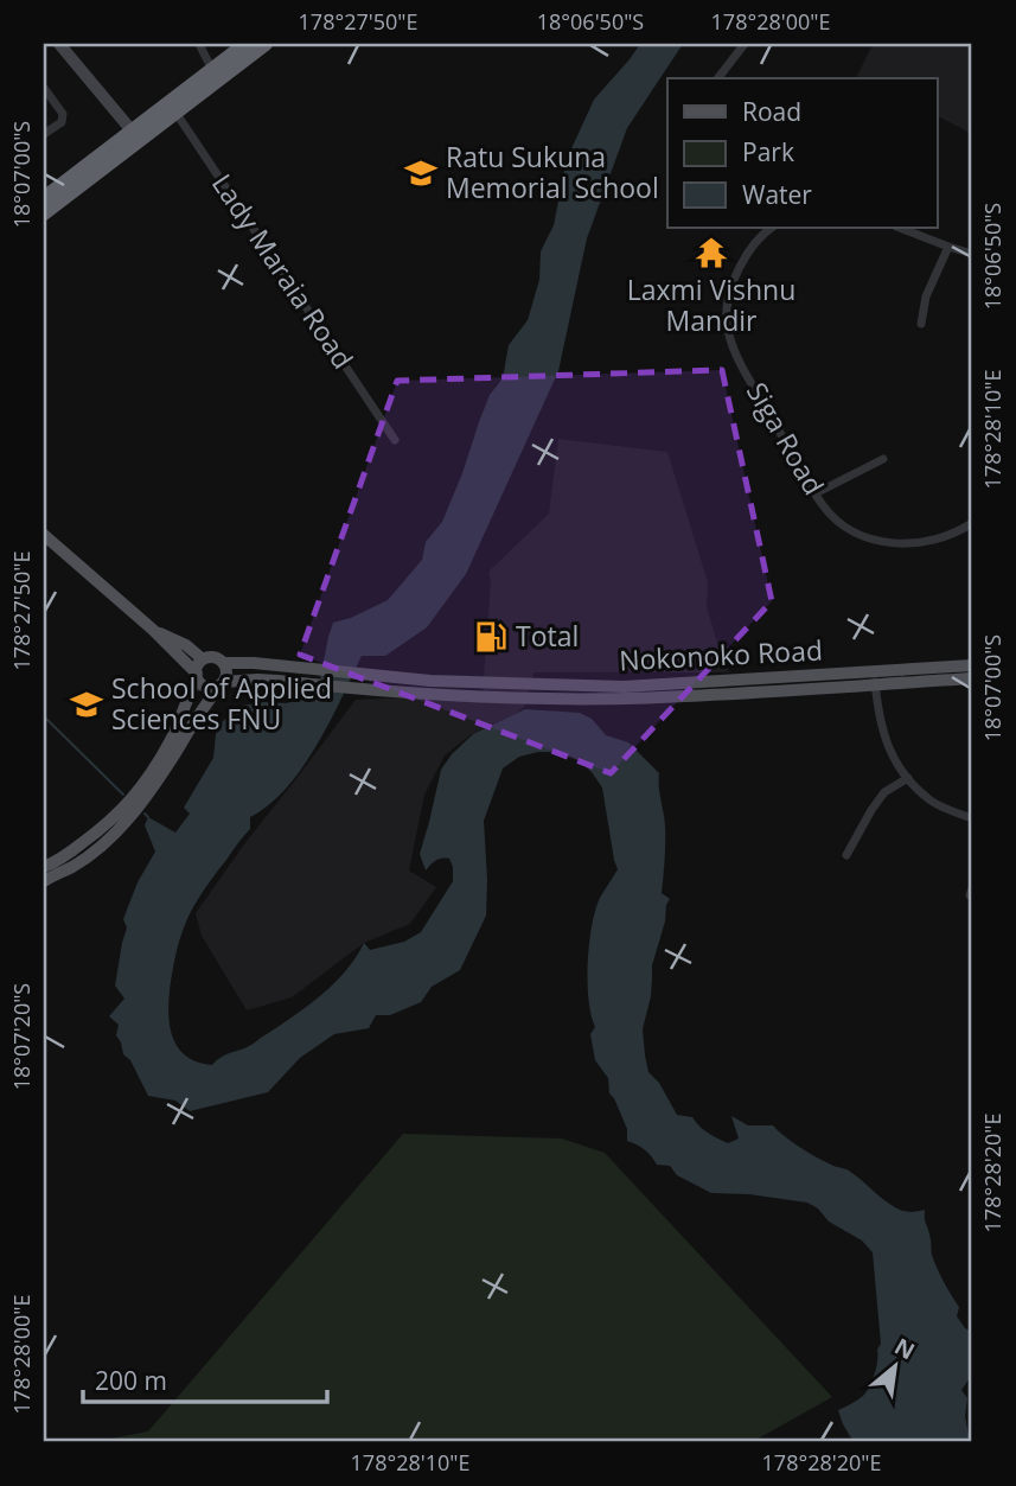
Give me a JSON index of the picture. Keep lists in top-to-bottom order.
{
  "streets": {
    "main road": ["Nokonoko Road"],
    "street": ["Lady Maraia Road", "Siga Road"]
  },
  "places": {
    "school or university": ["Ratu Sukuna Memorial School", "School of Applied Sciences FNU"],
    "temple": ["Laxmi Vishnu Mandir"],
    "fuel station": ["Total"]
  },
  "legend": ["Road", "Park", "Water"],
  "scale_bar": "200 m",
  "north": "top right",
  "coordinates": [
    "178°27'50\"E",
    "18°06'50\"S",
    "178°28'00\"E",
    "18°07'00\"S",
    "178°28'10\"E",
    "18°07'20\"S",
    "178°28'20\"E"
  ]
}
